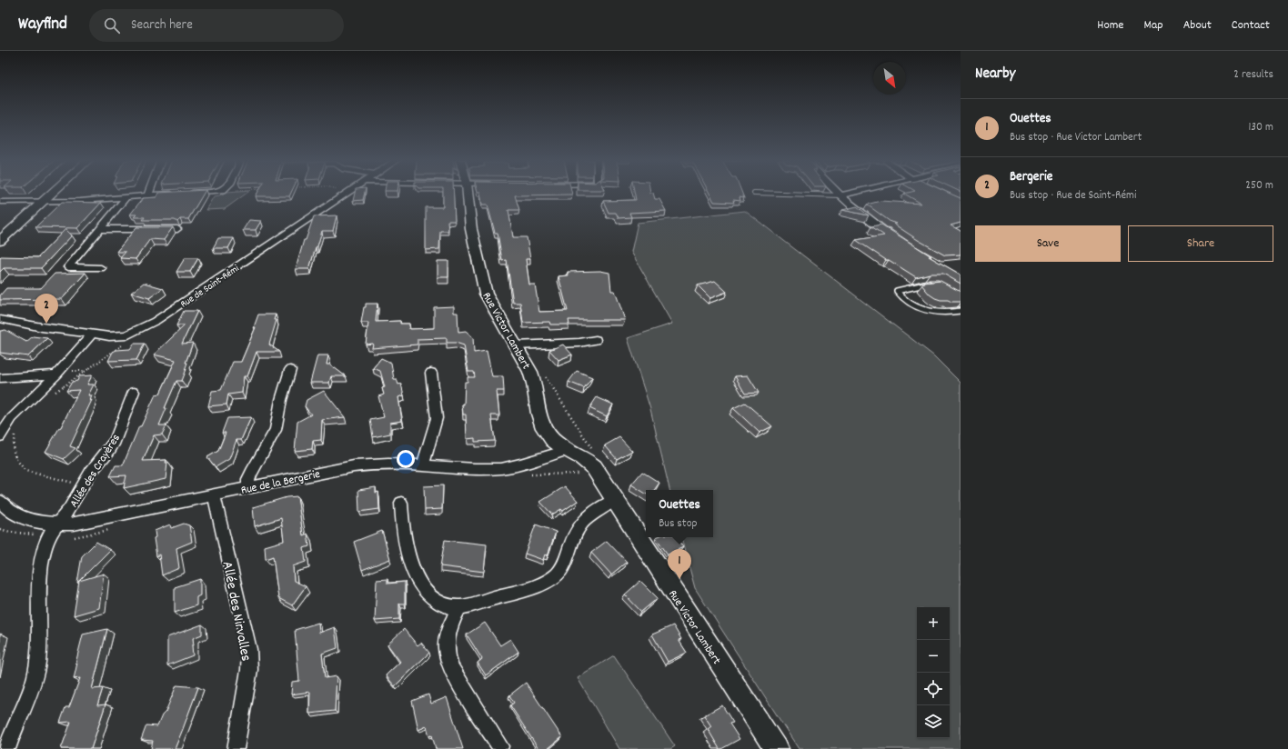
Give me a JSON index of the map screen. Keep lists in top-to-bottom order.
{
  "streets": {
    "street": [
      "Rue de Saint-Rémi",
      "Rue Victor Lambert",
      "Allée des Crayères",
      "Rue de la Bergerie",
      "Allée des Nirvalles"
    ]
  },
  "crossings": [
    ["Rue Victor Lambert", "Rue de la Bergerie"],
    ["Allée des Crayères", "Rue de la Bergerie"],
    ["Rue de la Bergerie", "Allée des Nirvalles"]
  ],
  "north": "bottom right",
  "page": {
    "header": "Wayfind",
    "search": "Search here",
    "nav": [
      "Home",
      "Map",
      "About",
      "Contact"
    ],
    "heading": ["Nearby", "2 results"],
    "list": [
      {
        "mark": "1",
        "name": "Ouettes",
        "note": "Bus stop · Rue Victor Lambert",
        "value": "130 m"
      },
      {
        "mark": "2",
        "name": "Bergerie",
        "note": "Bus stop · Rue de Saint-Rémi",
        "value": "250 m"
      }
    ],
    "buttons": ["Save", "Share"],
    "pins": ["2", "1"],
    "popup": ["Ouettes", "Bus stop"],
    "map_buttons": ["+", "−"]
  }
}
